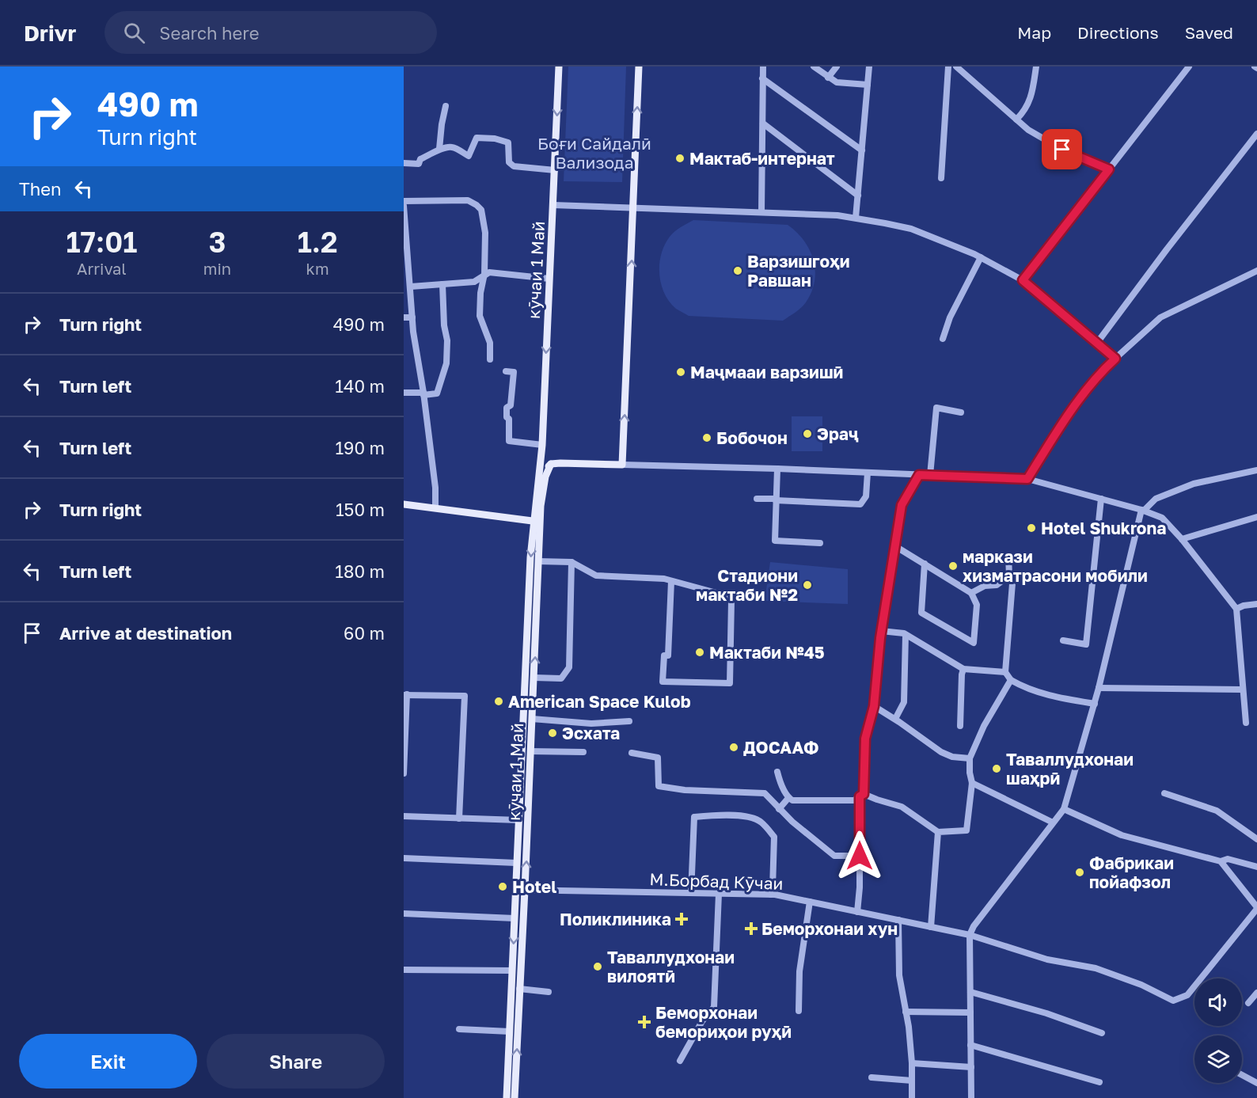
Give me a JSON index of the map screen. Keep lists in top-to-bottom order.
{
  "streets": {
    "main road": ["кӯчаи 1 Май"],
    "street": ["М.Борбад Кӯчаи"]
  },
  "crossings": [
    ["кӯчаи 1 Май", "М.Борбад Кӯчаи"]
  ],
  "parks": ["Боғи Сайдалӣ Вализода"],
  "places": {
    "other": [
      "Мактаб-интернат",
      "Варзишгоҳи Равшан",
      "Маҷмааи варзишӣ",
      "Эраҷ",
      "Бобочон",
      "Hotel Shukrona",
      "маркази хизматрасони мобили",
      "Стадиони мактаби №2",
      "Мактаби №45",
      "American Space Kulob",
      "Эсхата",
      "ДОСААФ",
      "Таваллудхонаи шаҳрӣ",
      "Фабрикаи пойафзол",
      "Hotel",
      "Таваллудхонаи вилоятӣ"
    ],
    "health": ["Поликлиника", "Беморхонаи хун", "Беморхонаи бемориҳои руҳӣ"]
  },
  "page": {
    "header": "Drivr",
    "search": "Search here",
    "nav": ["Map", "Directions", "Saved"],
    "turn": ["490 m", "Turn right"],
    "then": "Then",
    "eta": [
      "17:01",
      "Arrival",
      "3",
      "min",
      "1.2",
      "km"
    ],
    "list": [
      {
        "name": "Turn right",
        "value": "490 m"
      },
      {
        "name": "Turn left",
        "value": "140 m"
      },
      {
        "name": "Turn left",
        "value": "190 m"
      },
      {
        "name": "Turn right",
        "value": "150 m"
      },
      {
        "name": "Turn left",
        "value": "180 m"
      },
      {
        "name": "Arrive at destination",
        "value": "60 m"
      }
    ],
    "buttons": ["Exit", "Share"]
  }
}
